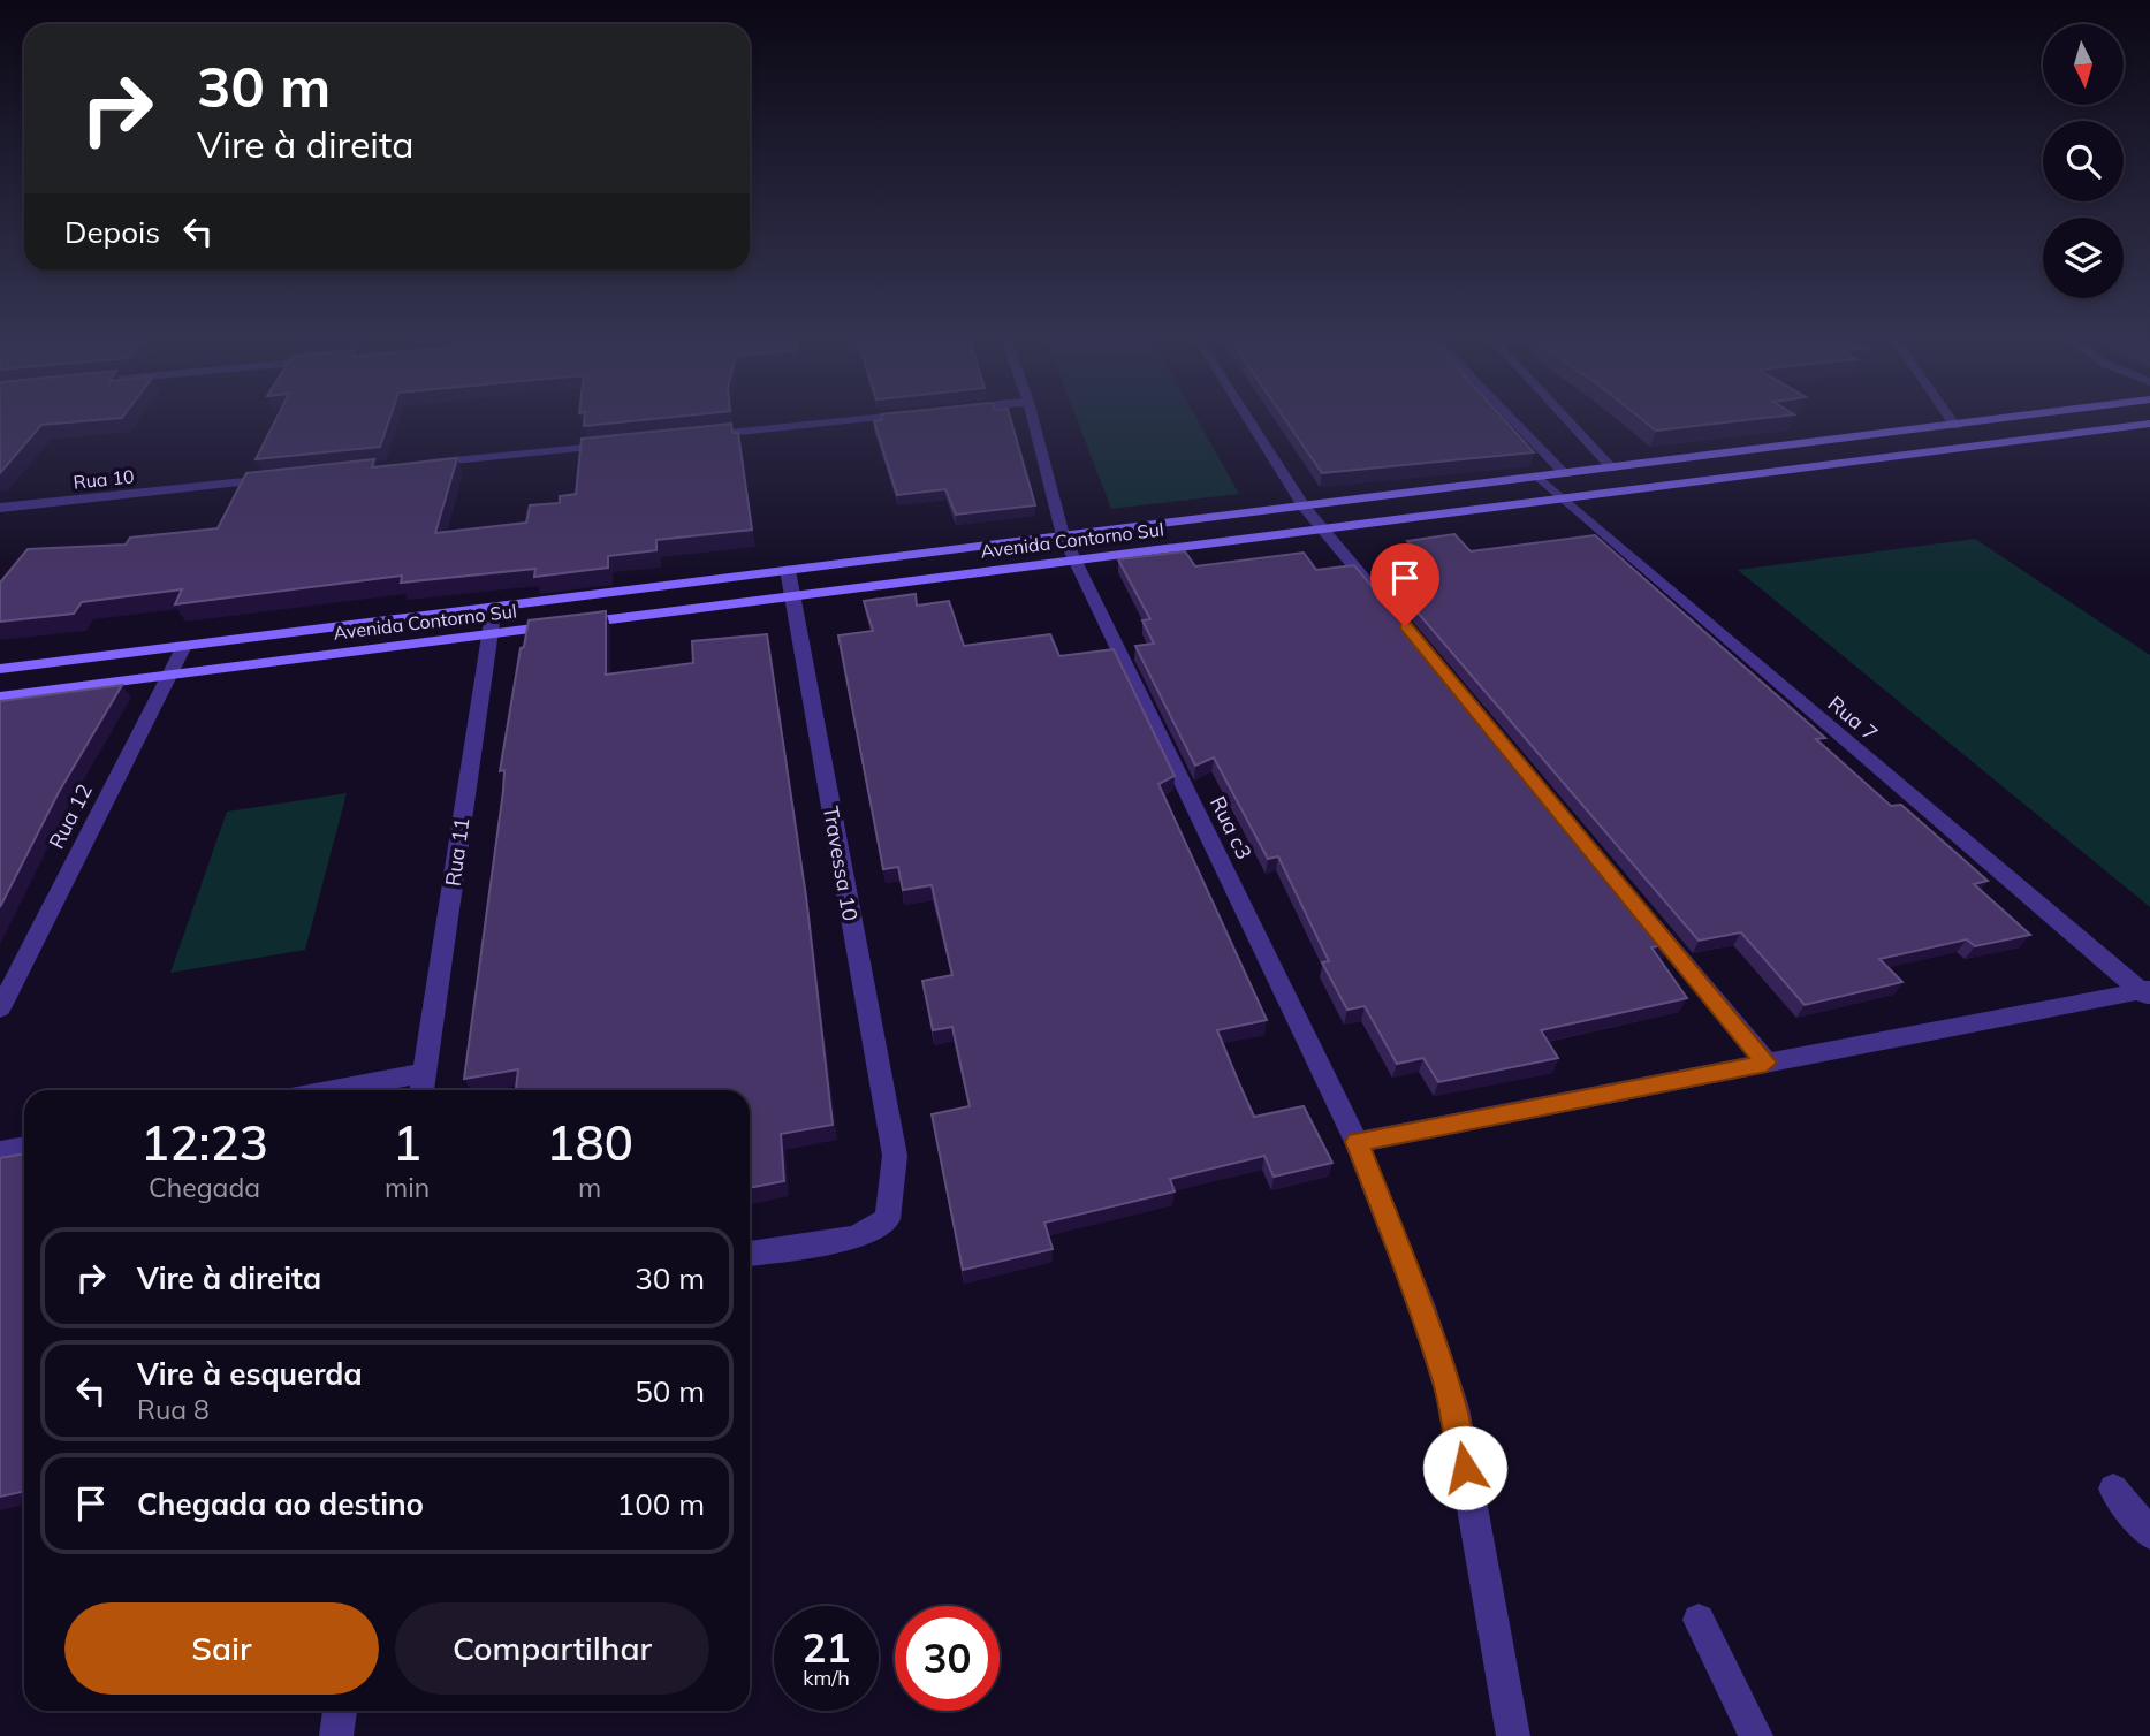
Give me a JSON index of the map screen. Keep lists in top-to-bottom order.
{
  "streets": {
    "street": [
      "Rua 10",
      "Avenida Contorno Sul",
      "Rua 7",
      "Rua 12",
      "Rua c3",
      "Rua 11",
      "Travessa 10"
    ]
  },
  "crossings": [
    ["Avenida Contorno Sul", "Rua 7"],
    ["Avenida Contorno Sul", "Rua 12"],
    ["Avenida Contorno Sul", "Rua c3"],
    ["Avenida Contorno Sul", "Rua 11"],
    ["Avenida Contorno Sul", "Travessa 10"]
  ],
  "north": "bottom",
  "page": {
    "turn": ["30 m", "Vire à direita"],
    "then": "Depois",
    "eta": [
      "12:23",
      "Chegada",
      "1",
      "min",
      "180",
      "m"
    ],
    "list": [
      {
        "name": "Vire à direita",
        "value": "30 m"
      },
      {
        "name": "Vire à esquerda",
        "note": "Rua 8",
        "value": "50 m"
      },
      {
        "name": "Chegada ao destino",
        "value": "100 m"
      }
    ],
    "buttons": ["Sair", "Compartilhar"],
    "speed": "21 km/h",
    "limit": "30"
  }
}
